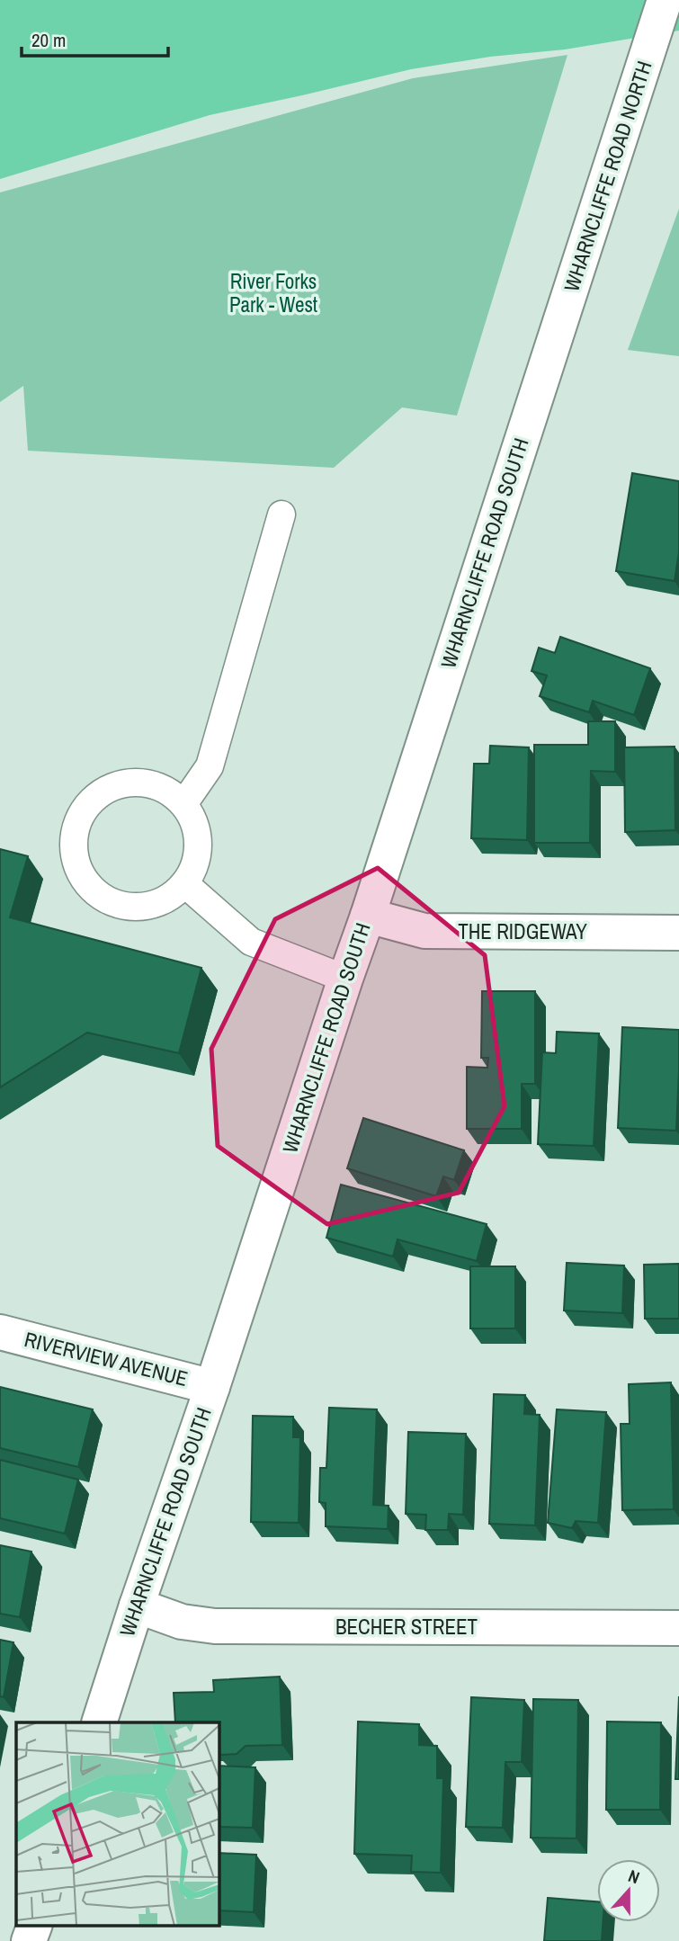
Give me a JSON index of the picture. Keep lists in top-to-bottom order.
{
  "streets": {
    "main road": [
      "WHARNCLIFFE ROAD NORTH",
      "WHARNCLIFFE ROAD SOUTH",
      "THE RIDGEWAY",
      "RIVERVIEW AVENUE",
      "BECHER STREET"
    ]
  },
  "crossings": [
    ["WHARNCLIFFE ROAD NORTH", "WHARNCLIFFE ROAD SOUTH"],
    ["WHARNCLIFFE ROAD SOUTH", "THE RIDGEWAY"],
    ["WHARNCLIFFE ROAD SOUTH", "RIVERVIEW AVENUE"],
    ["WHARNCLIFFE ROAD SOUTH", "BECHER STREET"]
  ],
  "parks": ["River Forks Park - West"],
  "scale_bar": "20 m",
  "north": "top"
}
